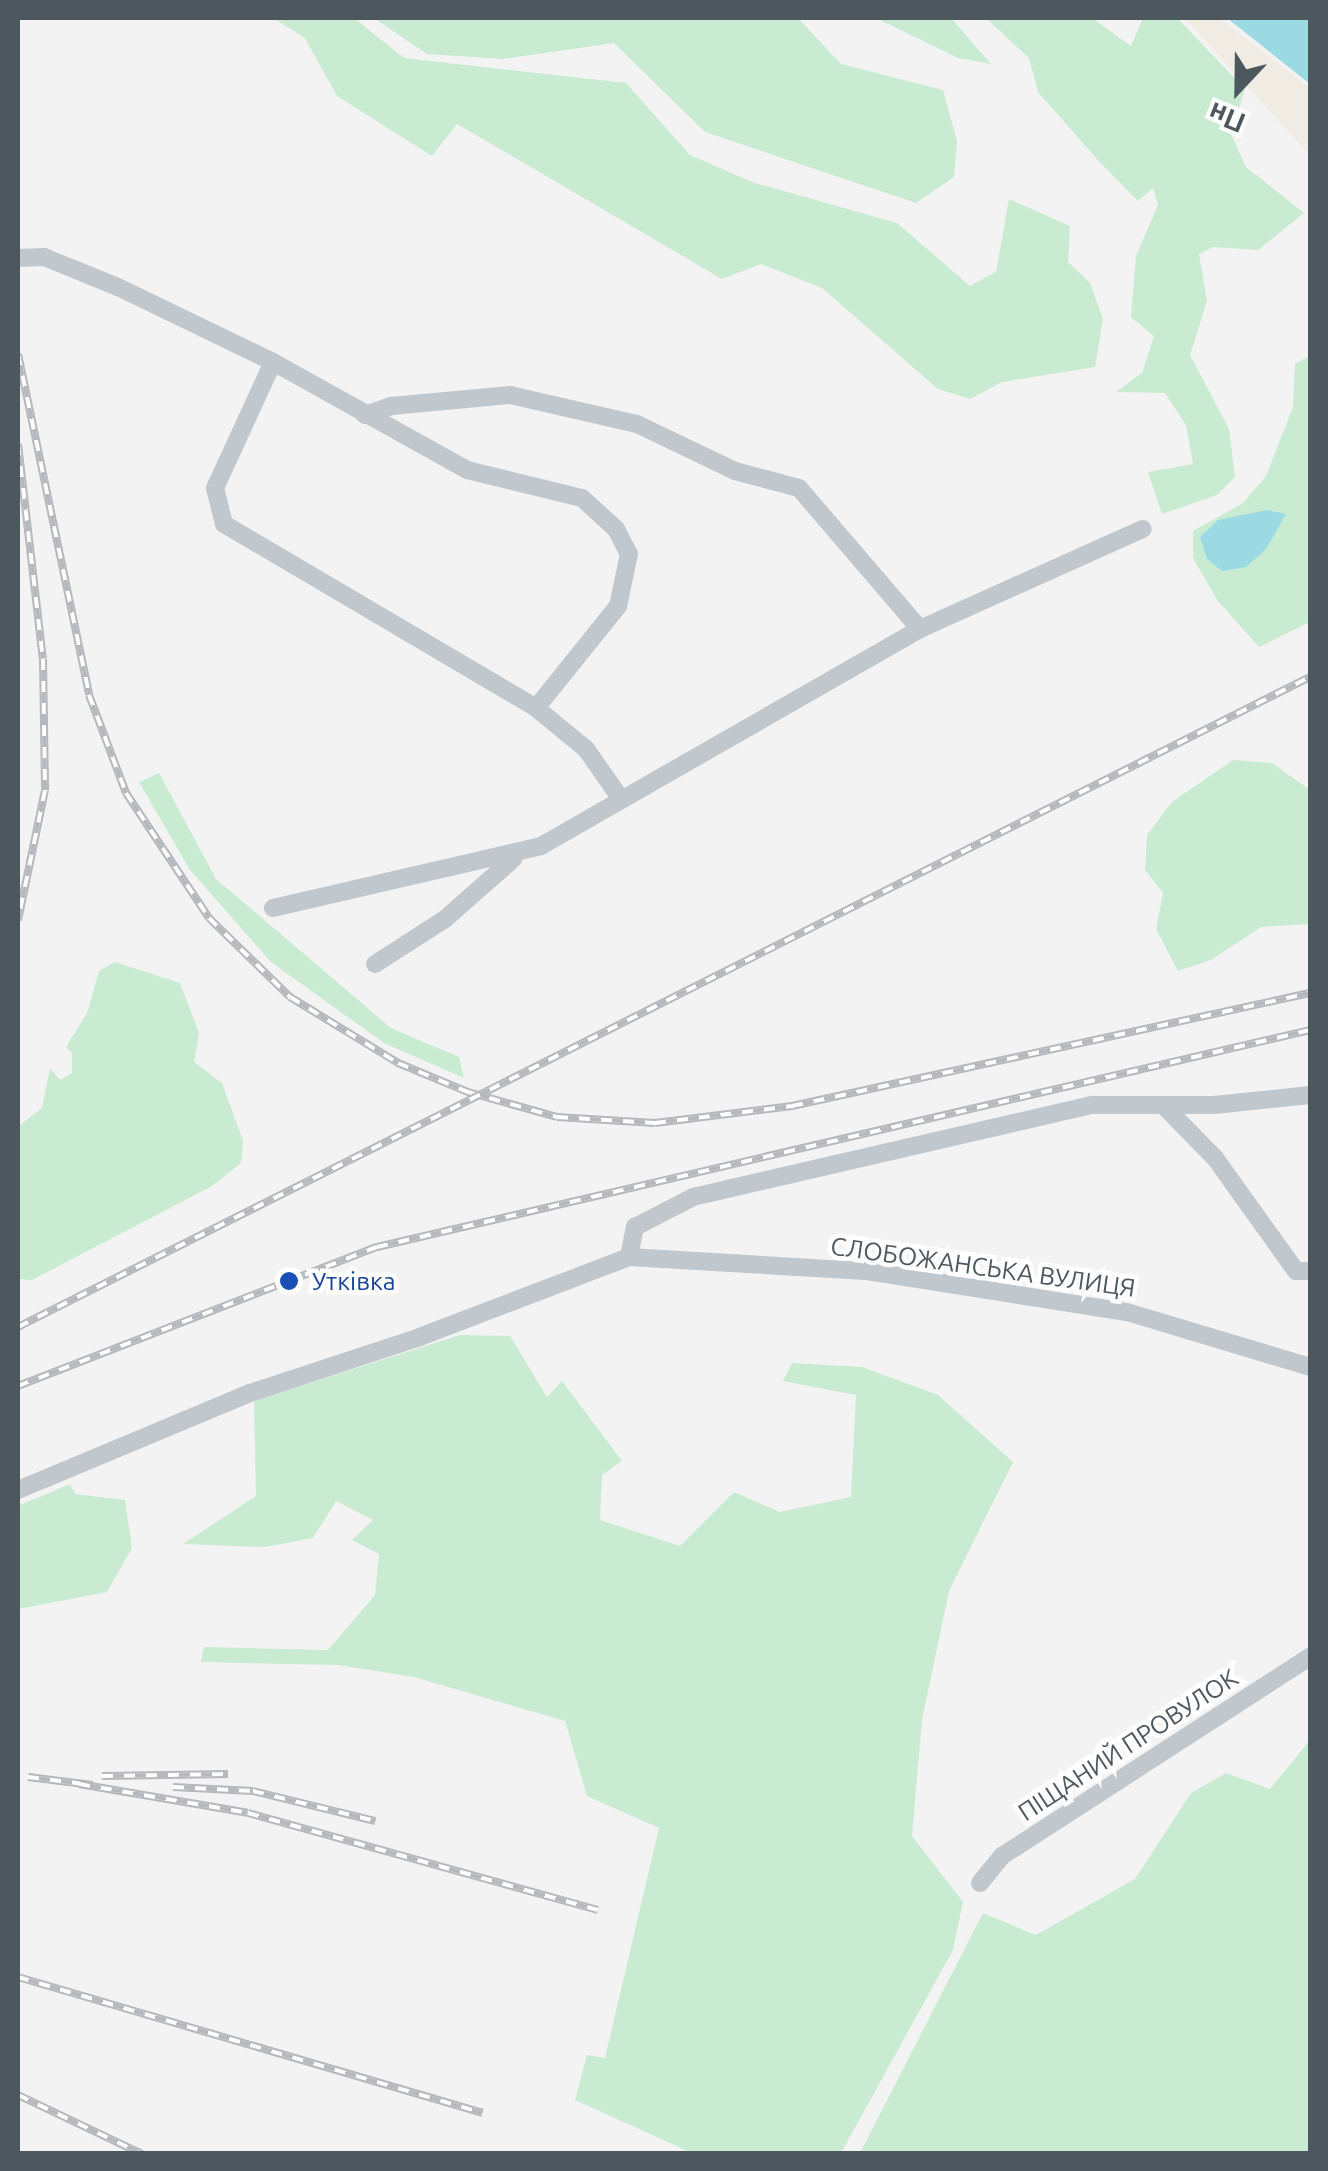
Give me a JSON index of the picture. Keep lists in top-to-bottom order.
{
  "streets": {
    "street": ["СЛОБОЖАНСЬКА ВУЛИЦЯ", "ПІЩАНИЙ ПРОВУЛОК"]
  },
  "places": ["Уткiвка"],
  "north": "bottom"
}
